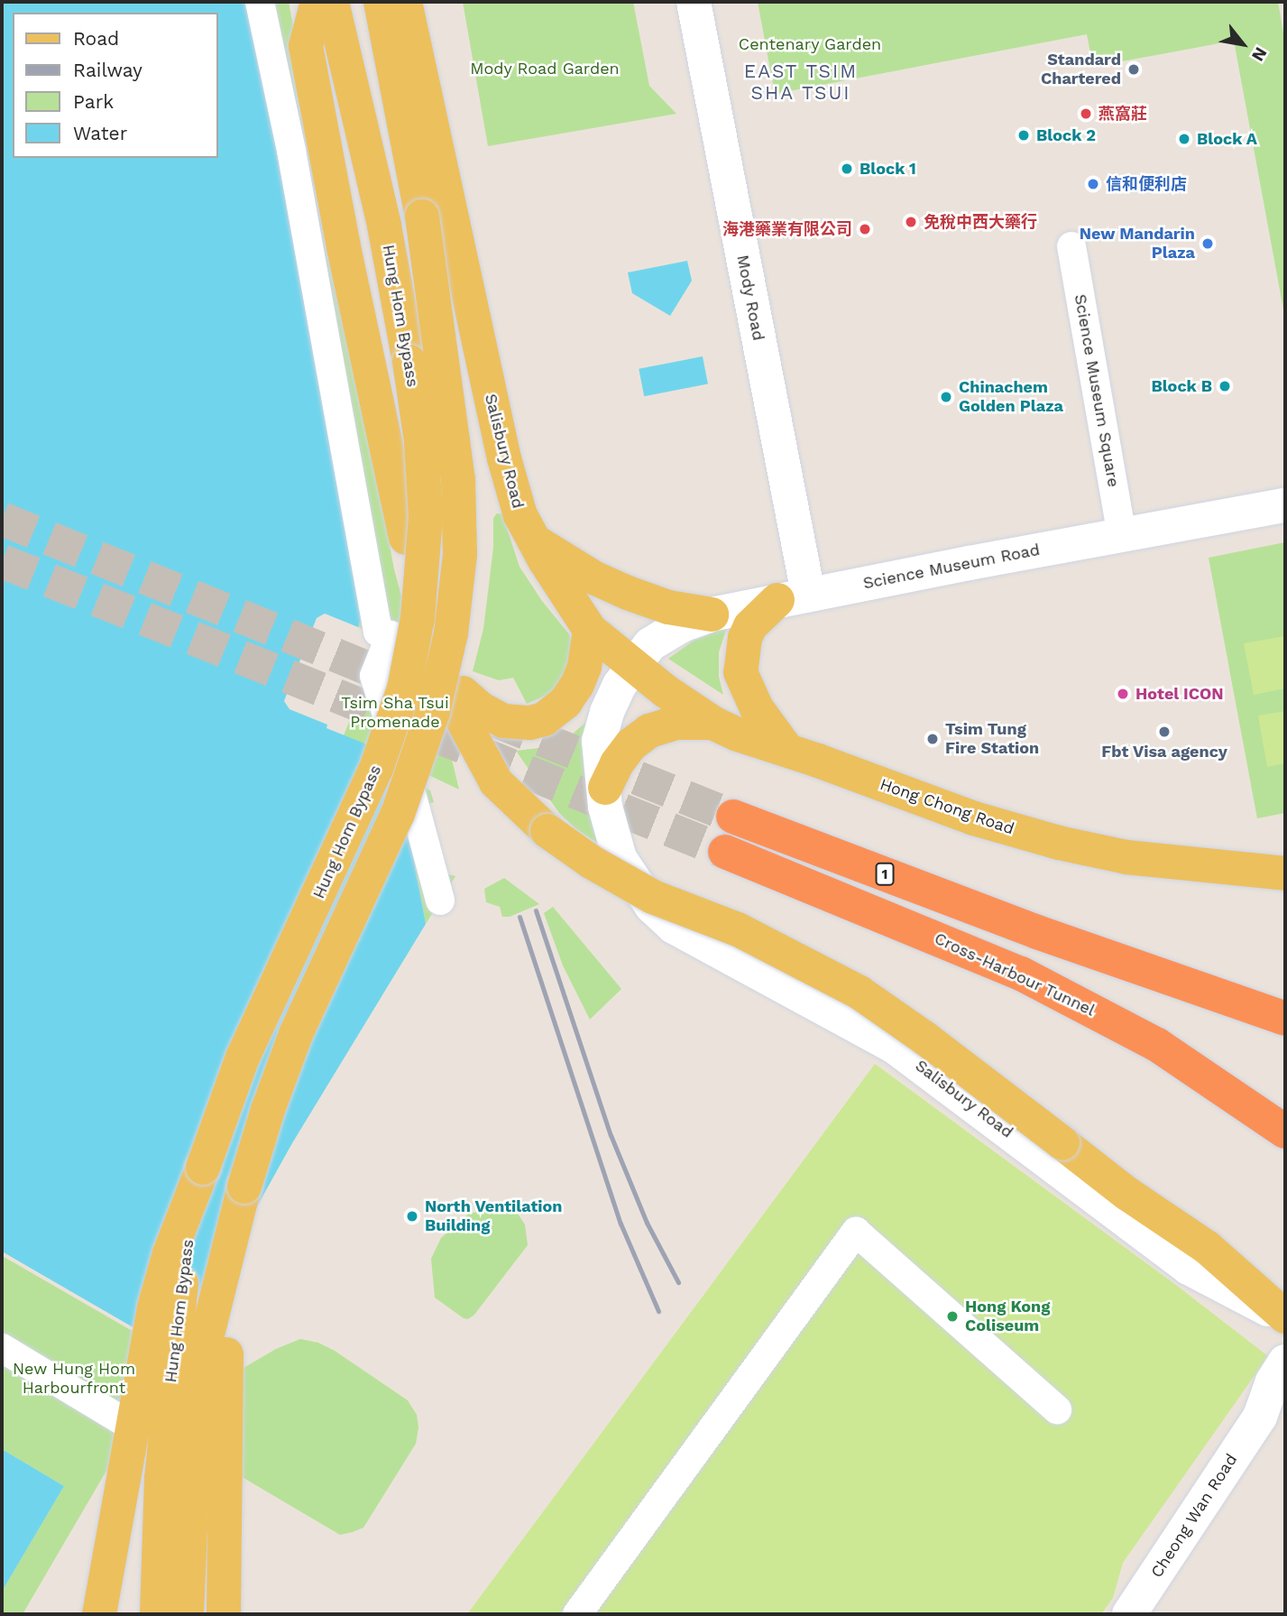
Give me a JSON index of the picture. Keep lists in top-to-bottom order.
{
  "streets": {
    "highway": ["1", "Cross-Harbour Tunnel"],
    "main road": ["Hung Hom Bypass", "Salisbury Road", "Hong Chong Road"],
    "street": [
      "Mody Road",
      "Science Museum Square",
      "Science Museum Road",
      "Cheong Wan Road"
    ]
  },
  "crossings": [
    ["Mody Road", "Science Museum Road"],
    ["Science Museum Square", "Science Museum Road"],
    ["Salisbury Road", "Science Museum Road"],
    ["Salisbury Road", "Hong Chong Road"],
    ["Science Museum Road", "Hong Chong Road"]
  ],
  "districts": ["EAST TSIM SHA TSUI"],
  "parks": [
    "Centenary Garden",
    "Mody Road Garden",
    "Tsim Sha Tsui Promenade",
    "New Hung Hom Harbourfront"
  ],
  "places": [
    "Standard Chartered",
    "燕窩莊",
    "Block 2",
    "Block A",
    "Block 1",
    "信和便利店",
    "免稅中西大藥行",
    "海港藥業有限公司",
    "New Mandarin Plaza",
    "Block B",
    "Chinachem Golden Plaza",
    "Hotel ICON",
    "Fbt Visa agency",
    "Tsim Tung Fire Station",
    "North Ventilation Building",
    "Hong Kong Coliseum"
  ],
  "legend": [
    "Road",
    "Railway",
    "Park",
    "Water"
  ],
  "north": "bottom right"
}
